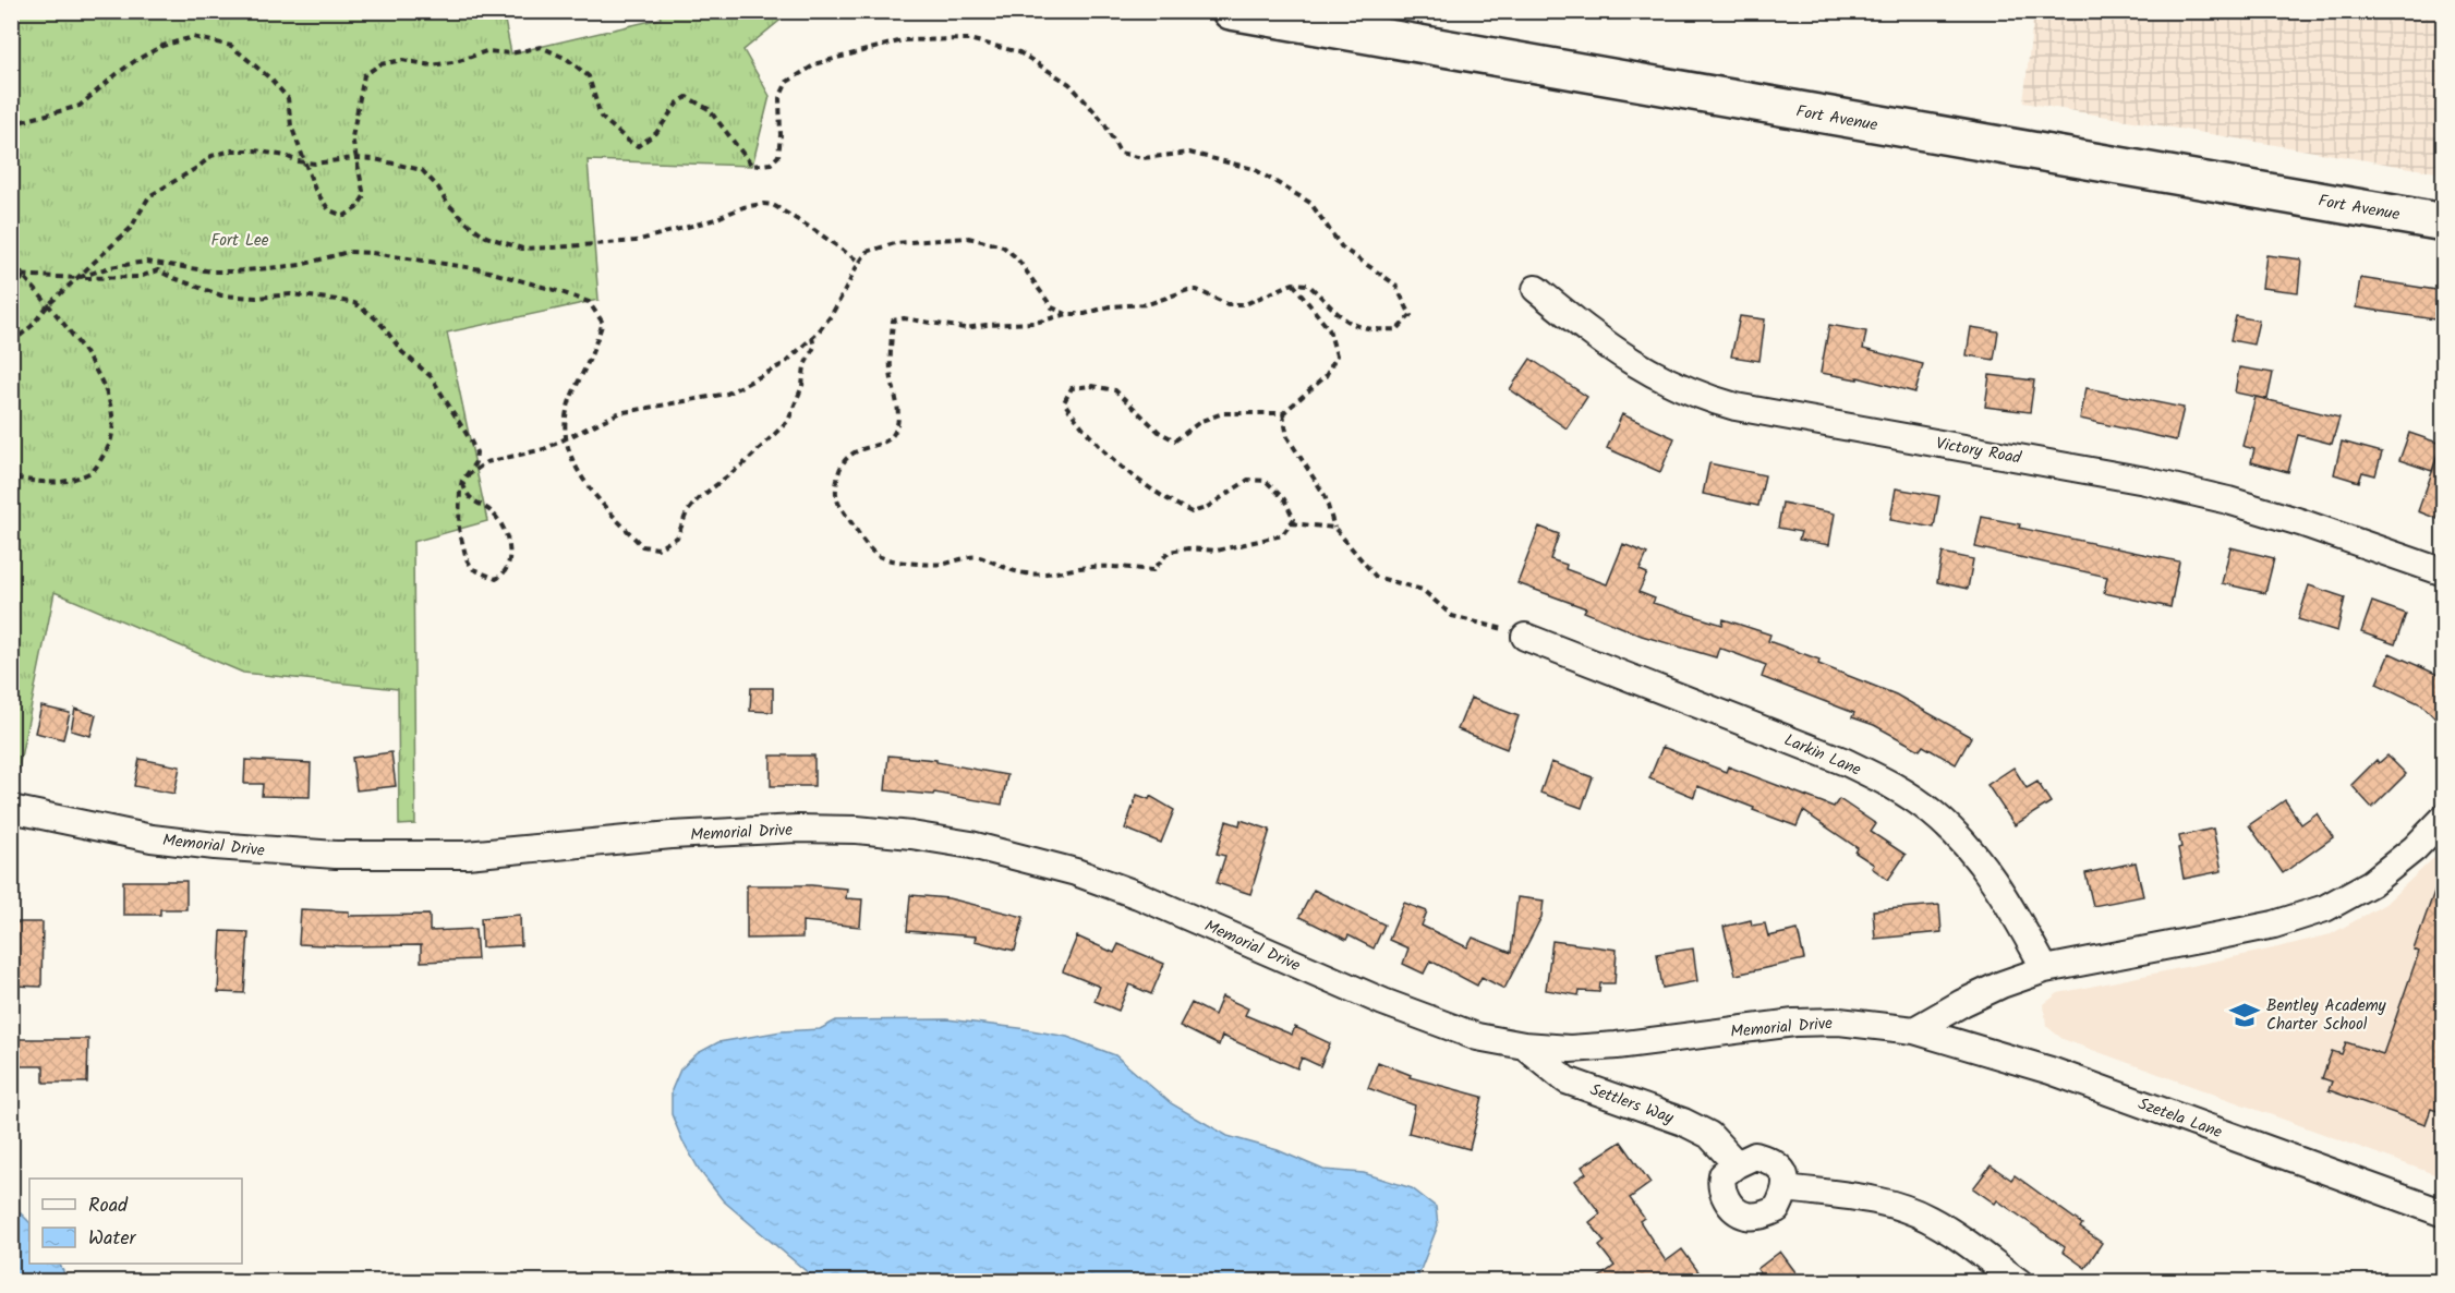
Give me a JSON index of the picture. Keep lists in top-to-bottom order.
{
  "streets": {
    "street": [
      "Fort Avenue",
      "Victory Road",
      "Larkin Lane",
      "Memorial Drive",
      "Settlers Way",
      "Szetela Lane"
    ]
  },
  "crossings": [
    ["Memorial Drive", "Settlers Way"],
    ["Memorial Drive", "Szetela Lane"]
  ],
  "parks": ["Fort Lee"],
  "places": {
    "school or university": ["Bentley Academy Charter School"]
  },
  "legend": ["Road", "Water"]
}
